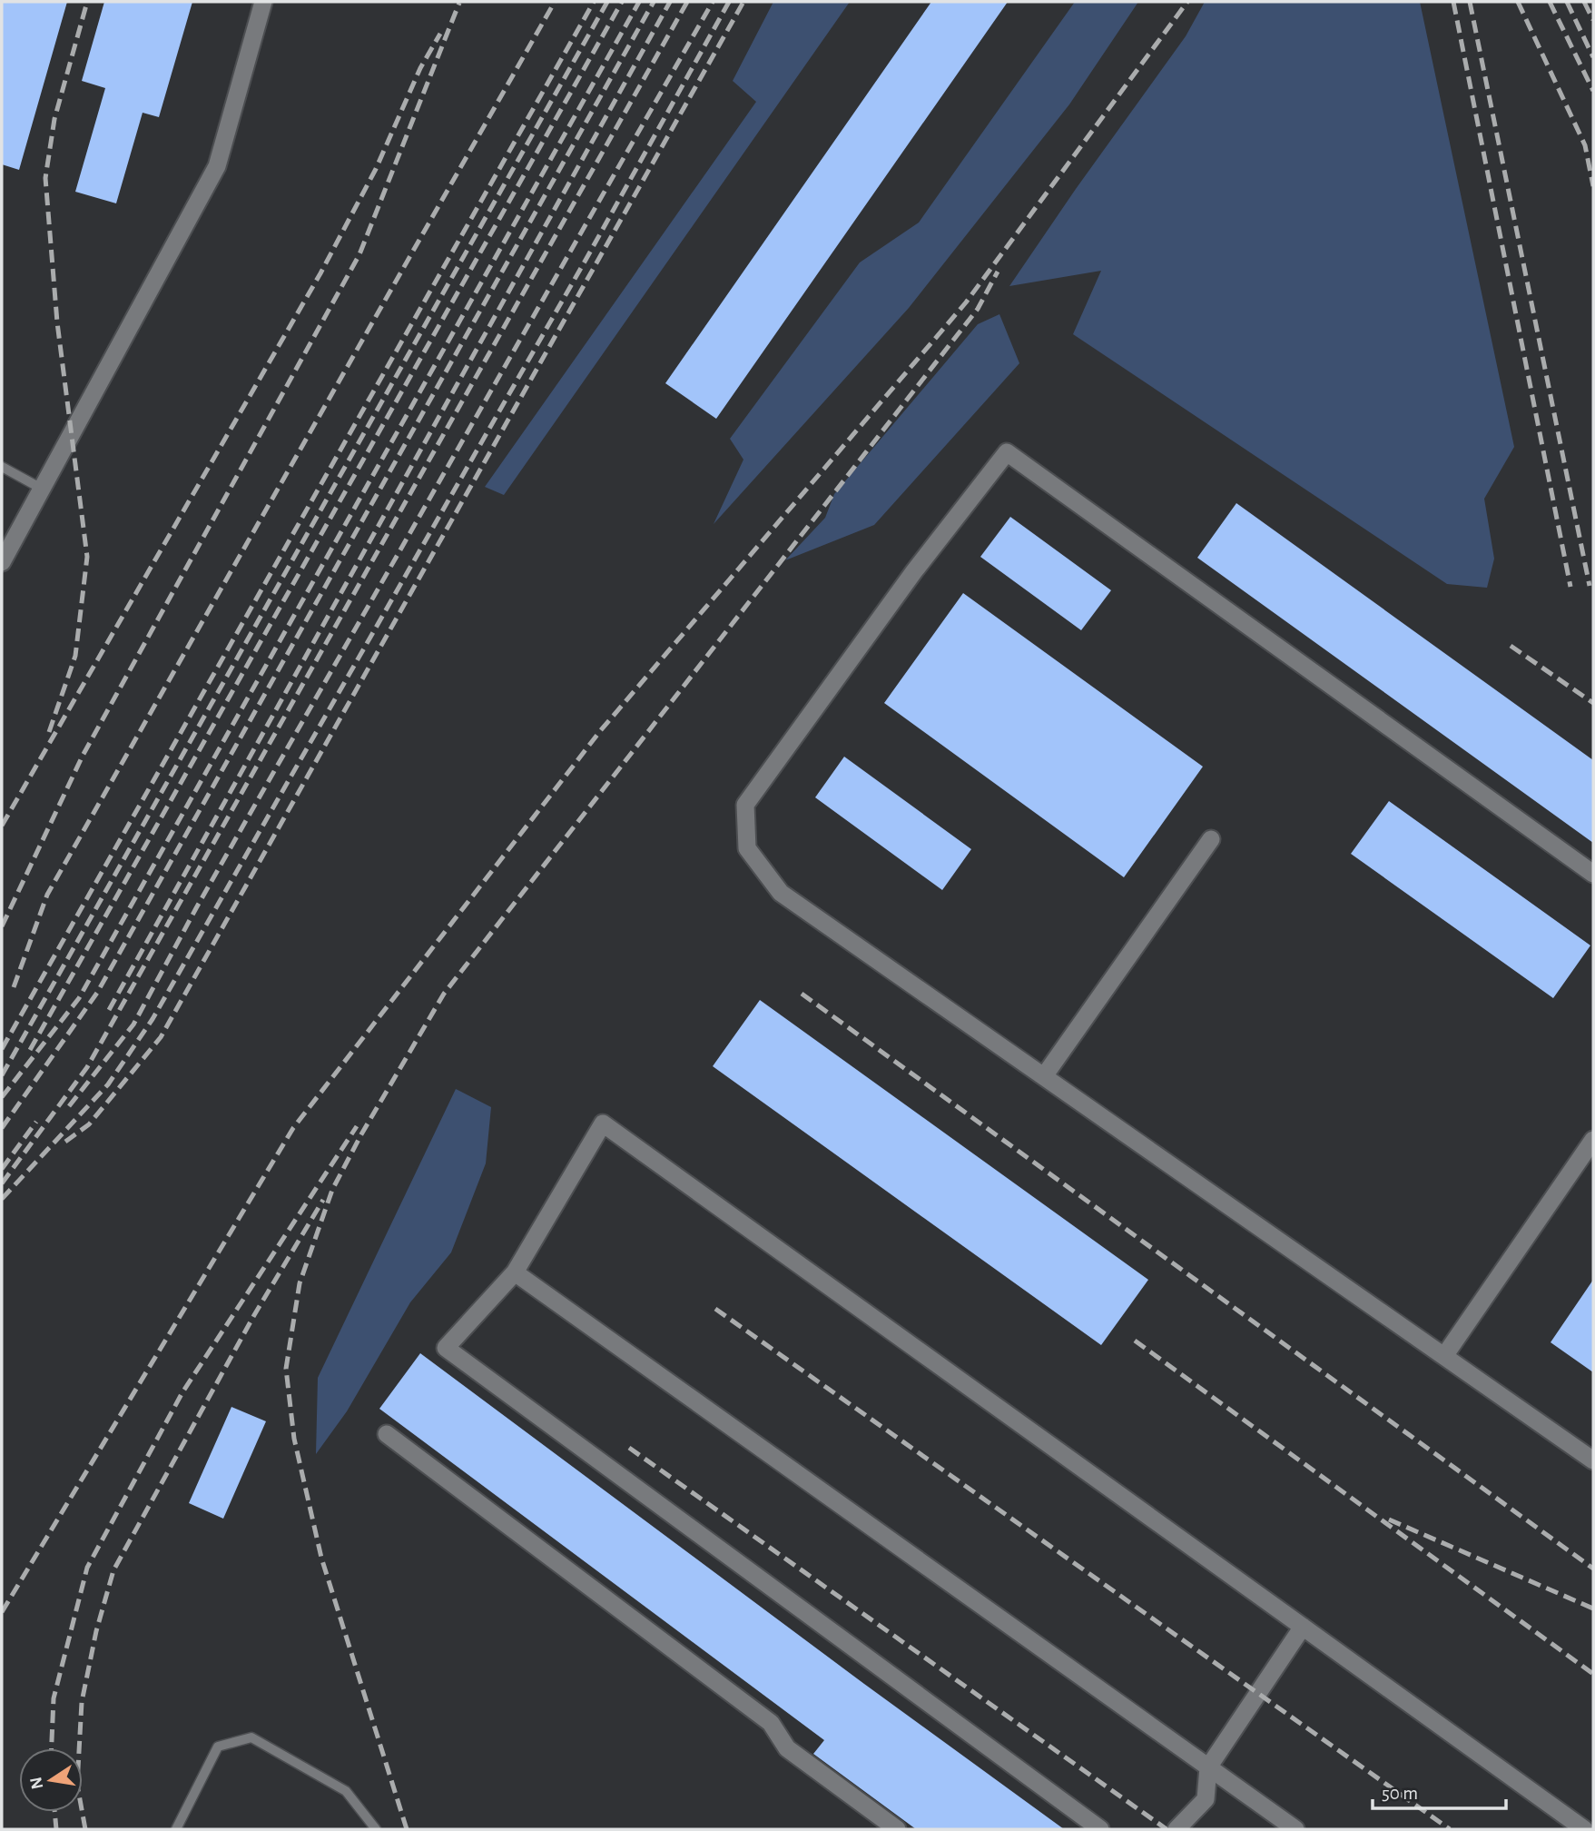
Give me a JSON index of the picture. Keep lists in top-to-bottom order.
{
  "scale_bar": "50 m",
  "north": "left"
}
